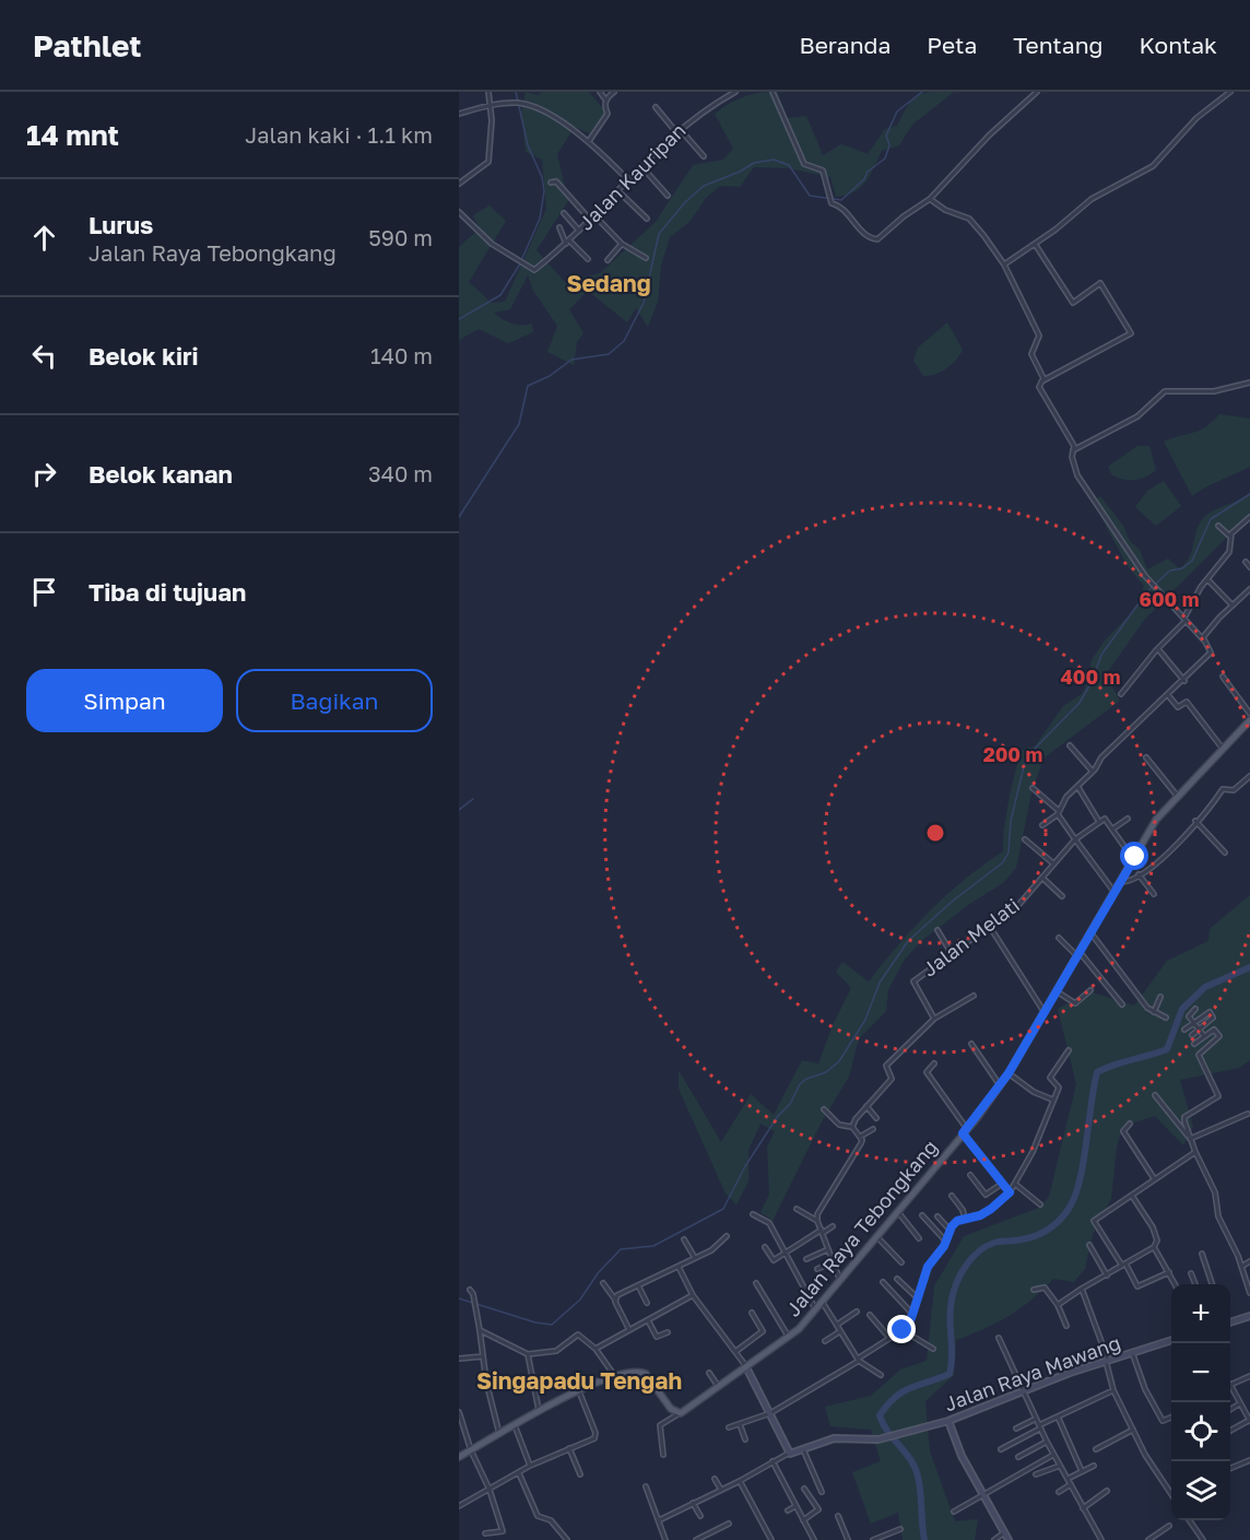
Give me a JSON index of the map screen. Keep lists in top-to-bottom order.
{
  "streets": {
    "main road": ["Jalan Raya Tebongkang", "Jalan Raya Mawang"],
    "street": ["Jalan Kauripan", "Jalan Melati"]
  },
  "districts": ["Sedang", "Singapadu Tengah"],
  "page": {
    "header": "Pathlet",
    "nav": [
      "Beranda",
      "Peta",
      "Tentang",
      "Kontak"
    ],
    "heading": ["14 mnt", "Jalan kaki · 1.1 km"],
    "list": [
      ["Lurus", "Jalan Raya Tebongkang", "590 m"],
      ["Belok kiri", "140 m"],
      ["Belok kanan", "340 m"],
      "Tiba di tujuan"
    ],
    "buttons": ["Simpan", "Bagikan"],
    "map_buttons": ["+", "−"]
  },
  "rings": ["600 m", "400 m", "200 m"]
}
